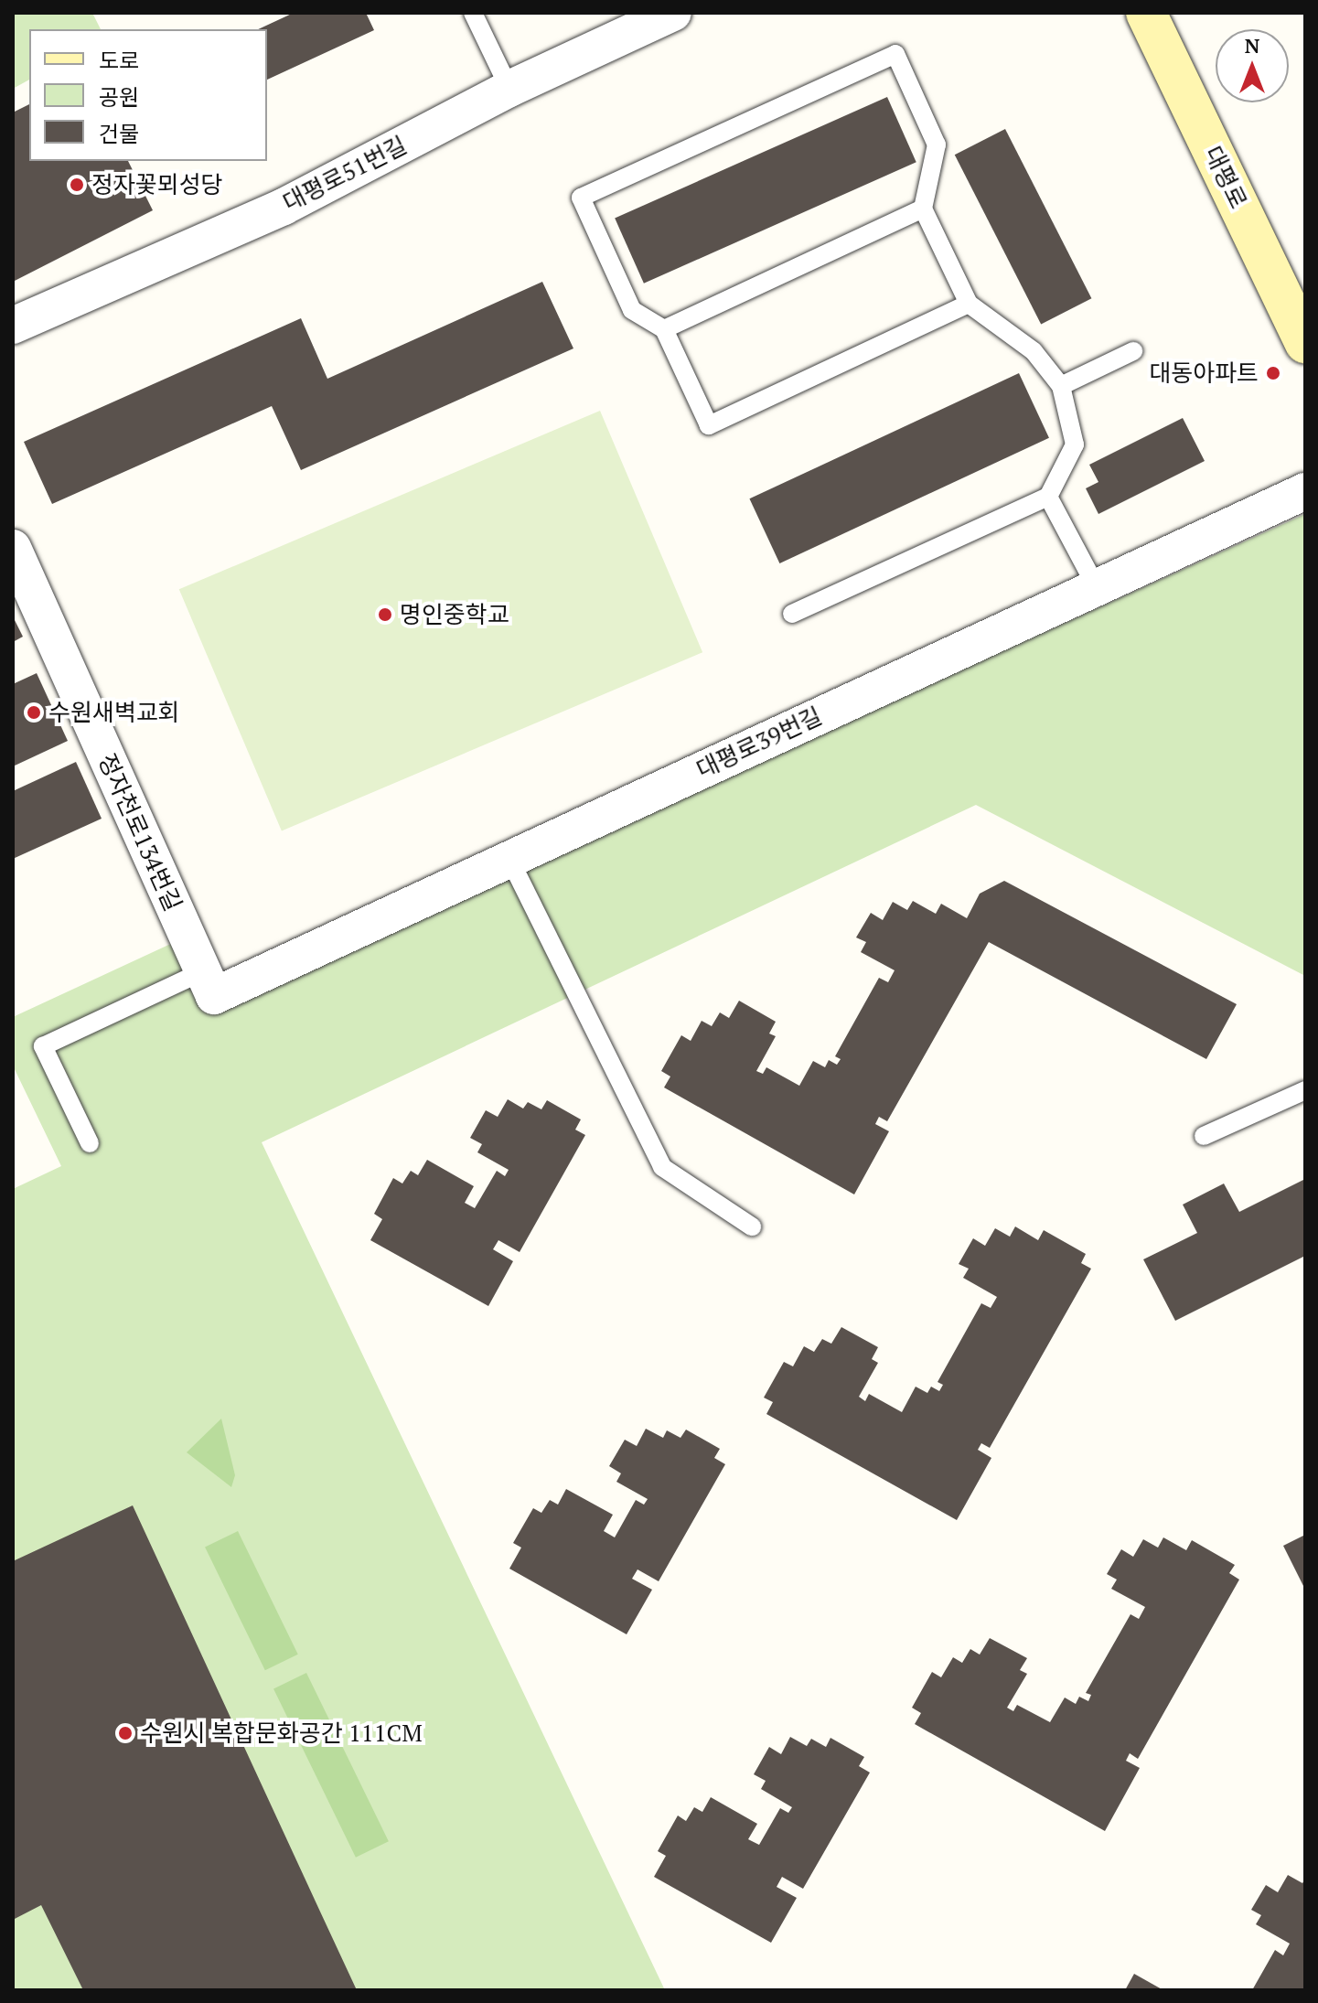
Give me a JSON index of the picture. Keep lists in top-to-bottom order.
{
  "streets": {
    "street": [
      "대평로51번길",
      "대평로",
      "대평로39번길",
      "정자천로134번길"
    ]
  },
  "crossings": [
    ["대평로39번길", "정자천로134번길"]
  ],
  "places": [
    "정자꽃뫼성당",
    "대동아파트",
    "명인중학교",
    "수원새벽교회",
    "수원시 복합문화공간 111CM"
  ],
  "legend": ["도로", "공원", "건물"],
  "north": "top"
}
